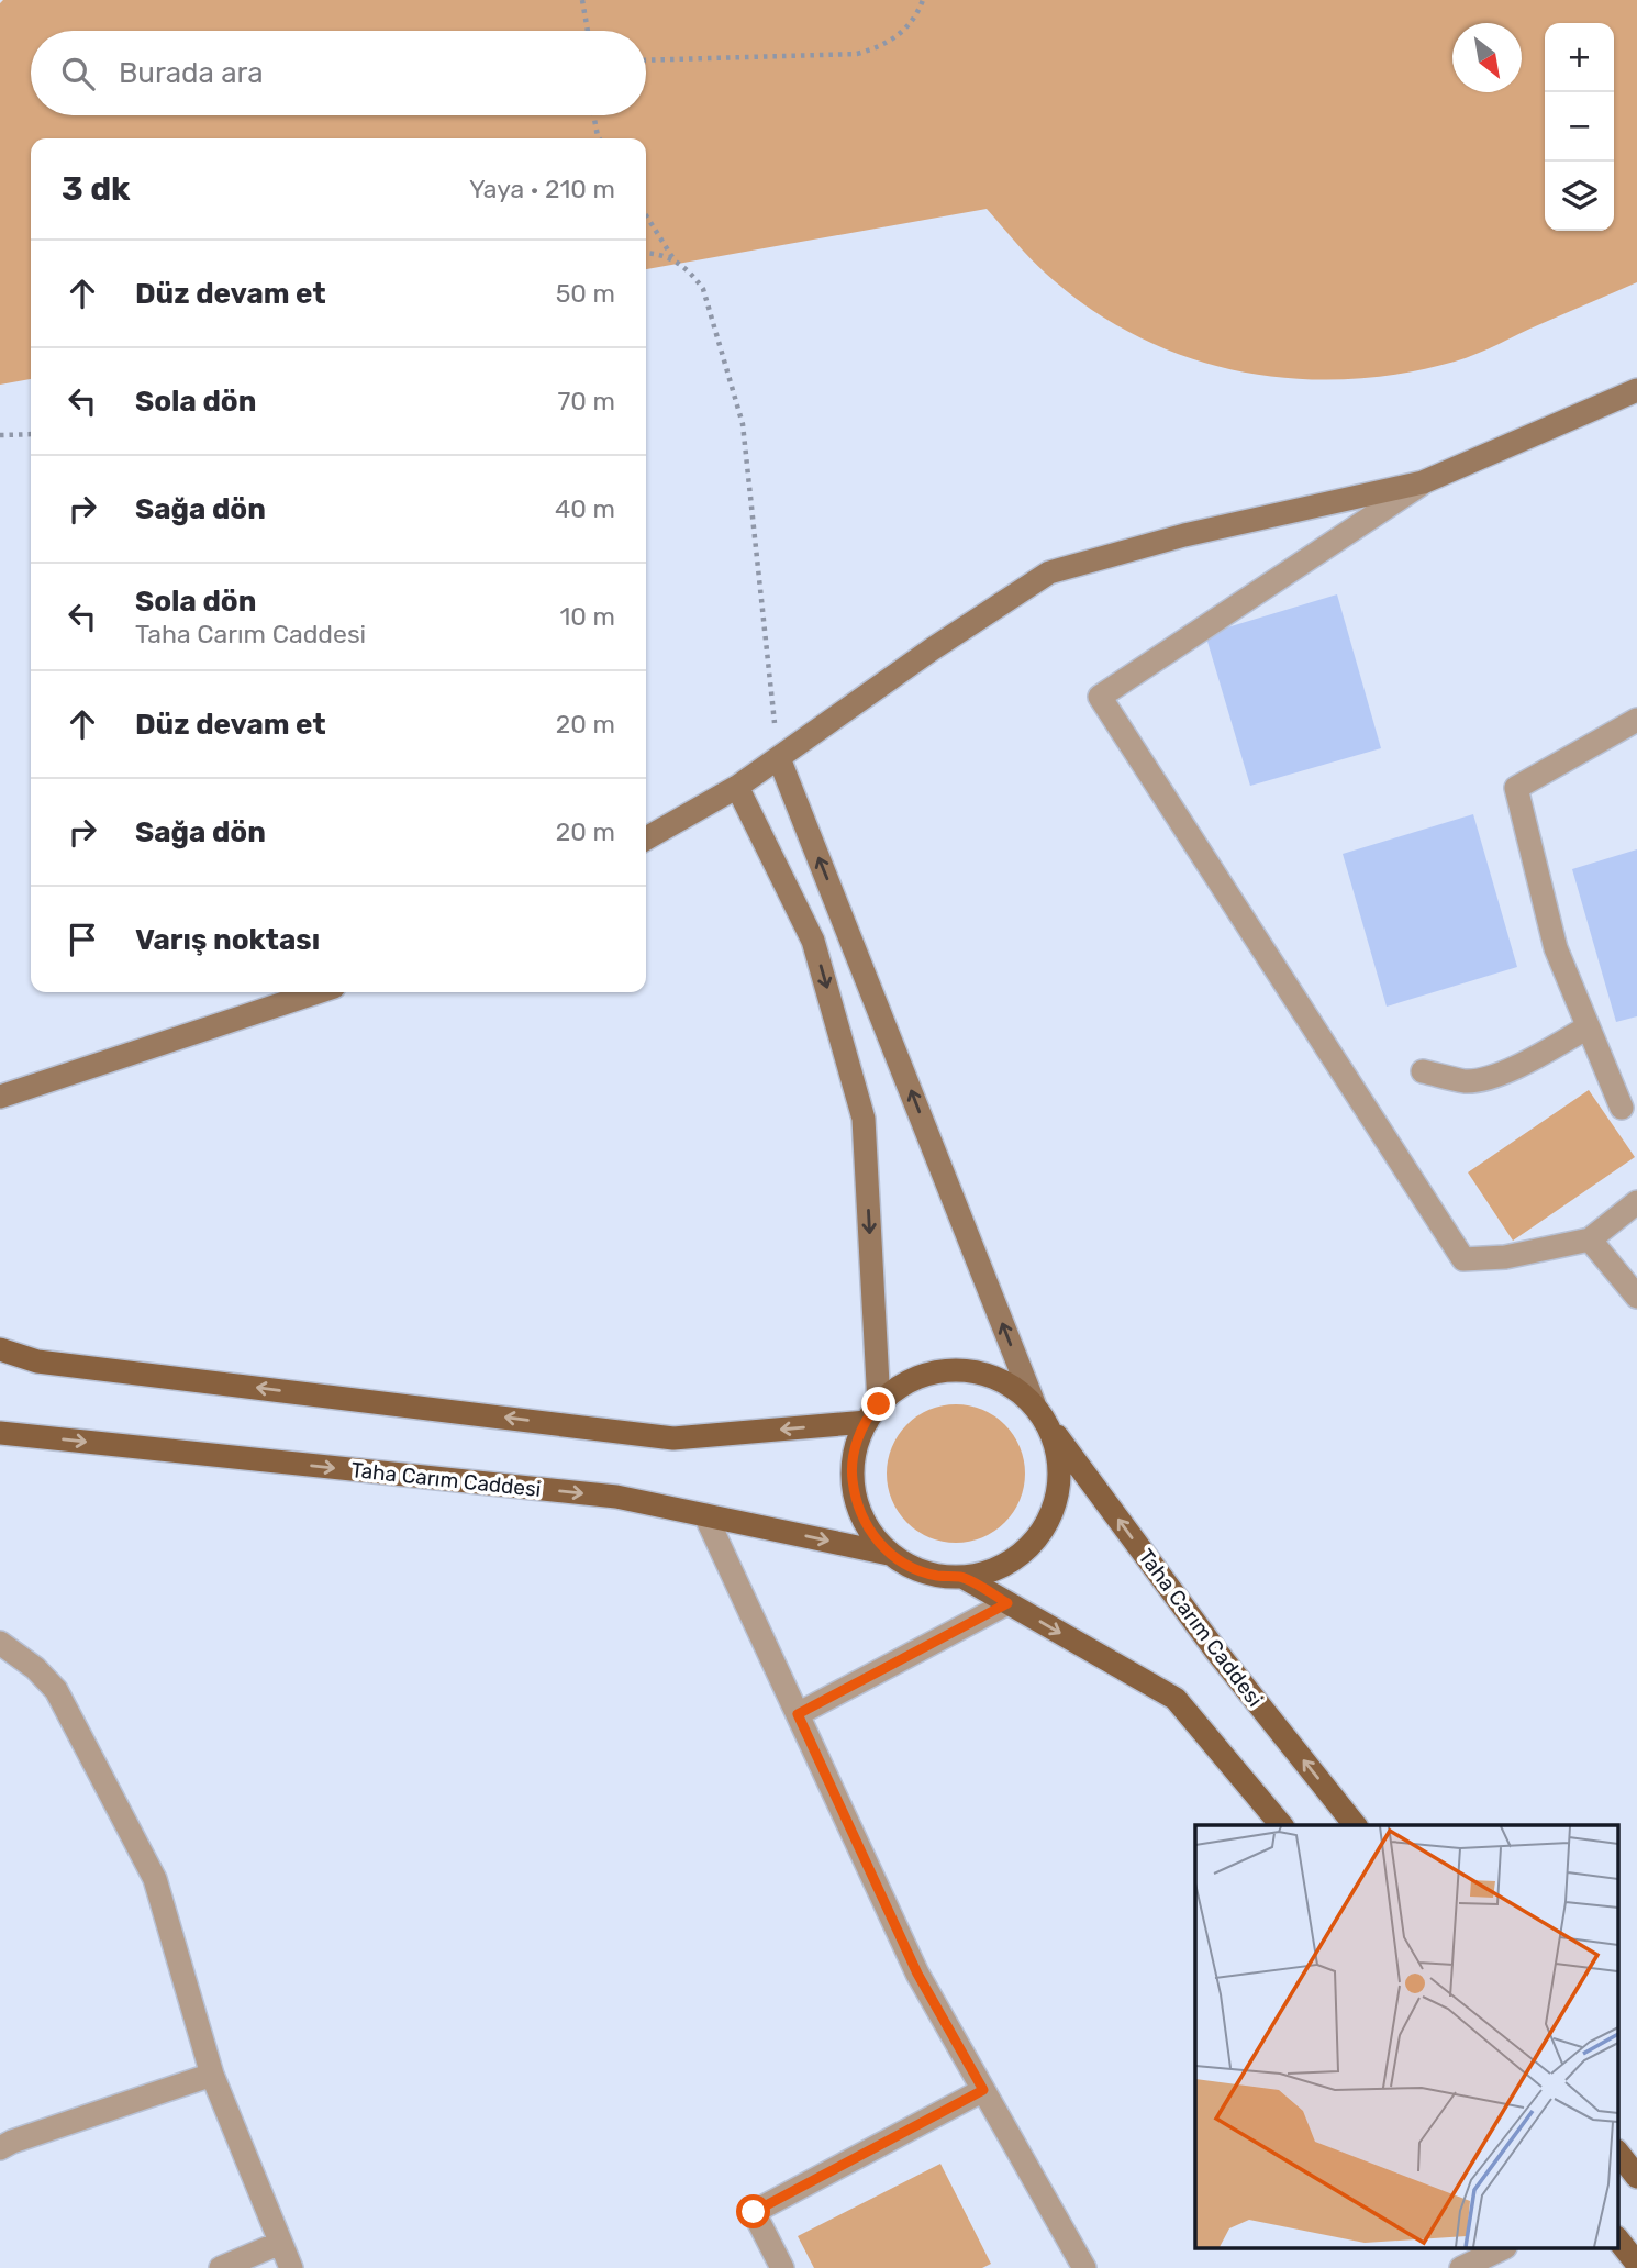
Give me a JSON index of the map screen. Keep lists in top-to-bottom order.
{
  "streets": {
    "main road": ["Taha Carım Caddesi"]
  },
  "north": "bottom right",
  "page": {
    "map_buttons": ["+", "−"],
    "search": "Burada ara",
    "heading": ["3 dk", "Yaya · 210 m"],
    "list": [
      ["Düz devam et", "50 m"],
      ["Sola dön", "70 m"],
      ["Sağa dön", "40 m"],
      ["Sola dön", "Taha Carım Caddesi", "10 m"],
      ["Düz devam et", "20 m"],
      ["Sağa dön", "20 m"],
      "Varış noktası"
    ]
  }
}
